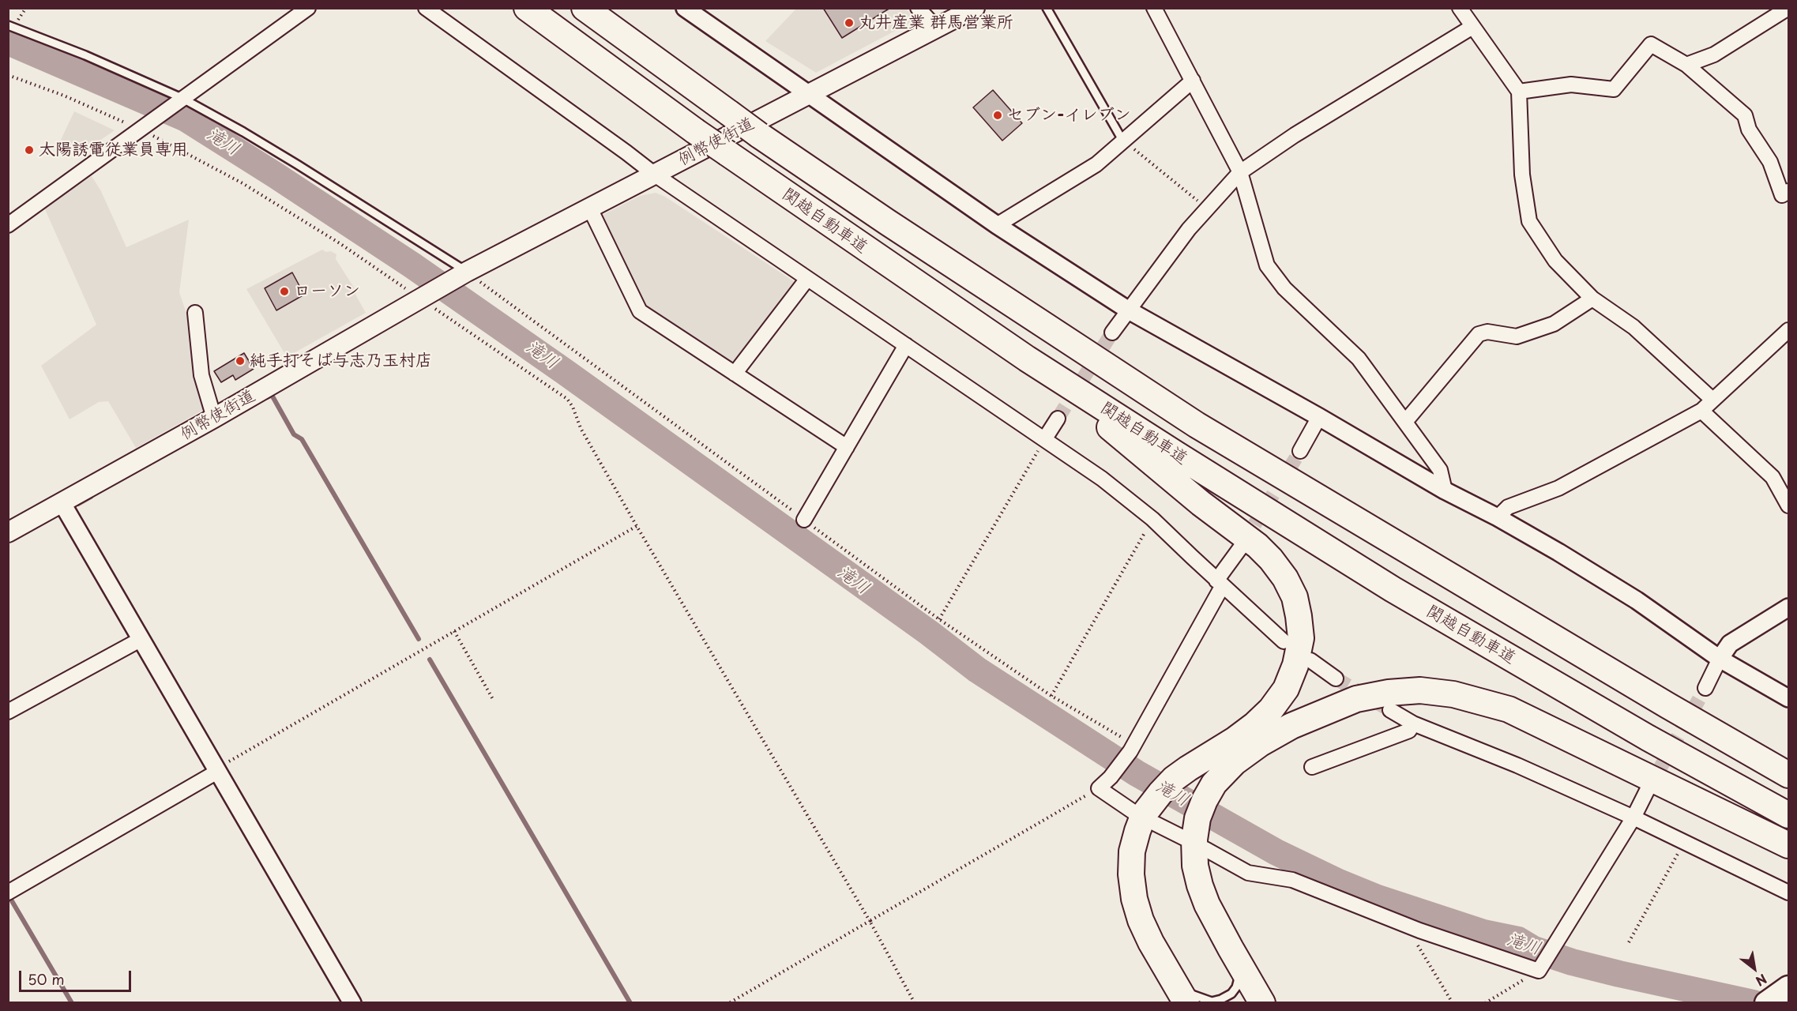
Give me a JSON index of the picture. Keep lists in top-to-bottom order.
{
  "streets": {
    "highway": ["関越自動車道"],
    "main road": ["例幣使街道"]
  },
  "water": ["滝川"],
  "places": [
    "丸井産業 群馬営業所",
    "セブン-イレブン",
    "太陽誘電従業員専用",
    "ローソン",
    "純手打そば与志乃玉村店"
  ],
  "scale_bar": "50 m",
  "north": "bottom right"
}
